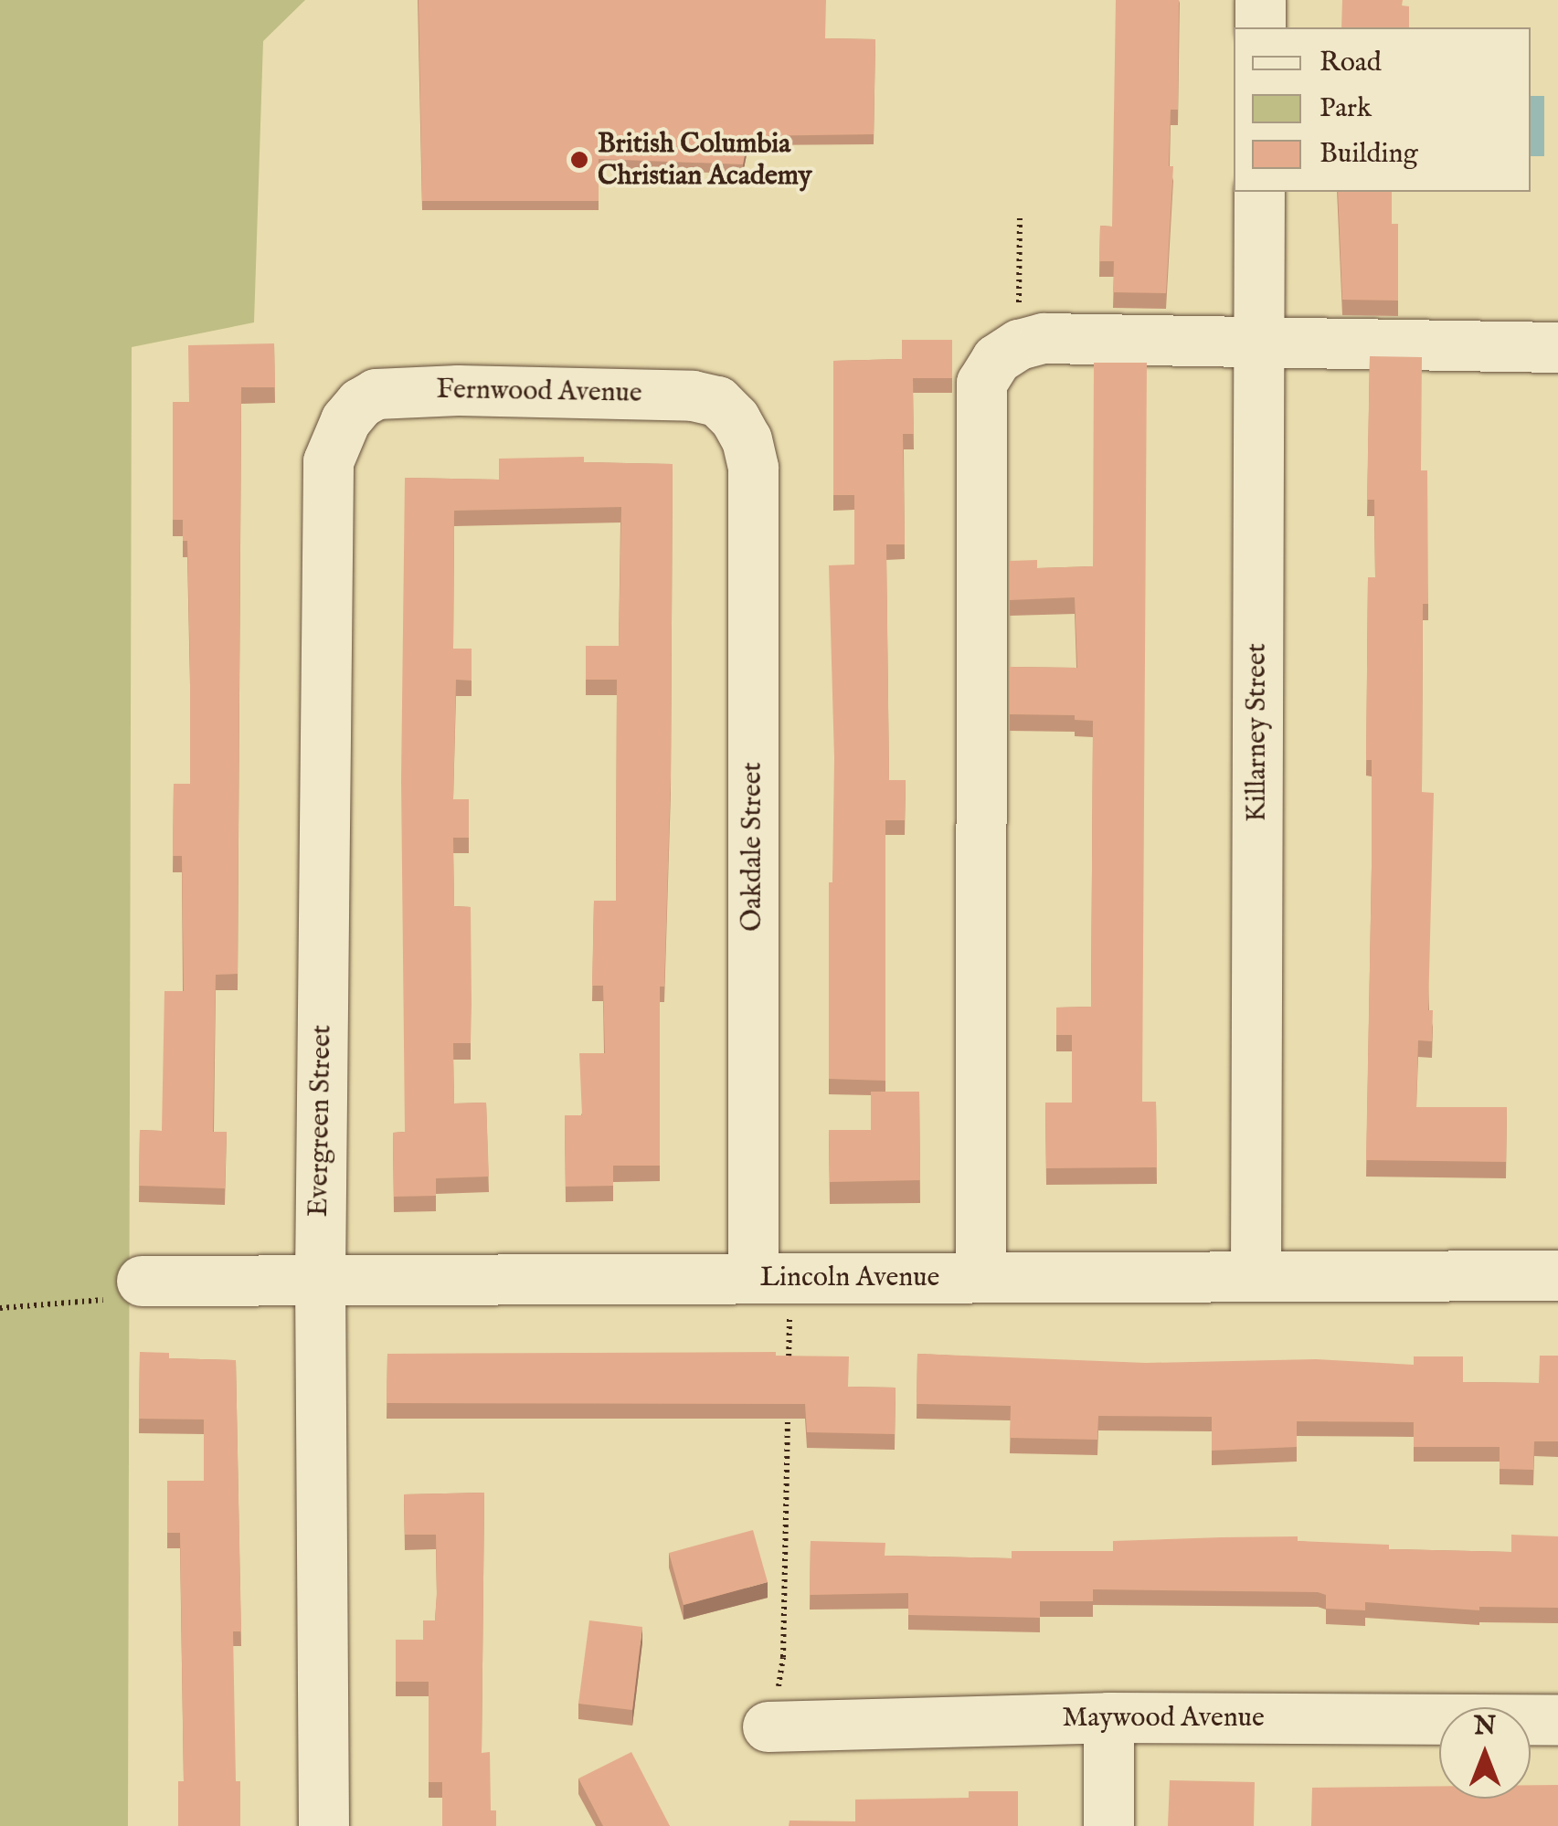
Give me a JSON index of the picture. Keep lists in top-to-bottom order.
{
  "streets": {
    "street": [
      "Fernwood Avenue",
      "Killarney Street",
      "Oakdale Street",
      "Evergreen Street",
      "Lincoln Avenue",
      "Maywood Avenue"
    ]
  },
  "crossings": [
    ["Fernwood Avenue", "Oakdale Street"],
    ["Fernwood Avenue", "Evergreen Street"],
    ["Killarney Street", "Lincoln Avenue"],
    ["Oakdale Street", "Lincoln Avenue"],
    ["Evergreen Street", "Lincoln Avenue"]
  ],
  "places": ["British Columbia Christian Academy"],
  "legend": ["Road", "Park", "Building"],
  "north": "top"
}
